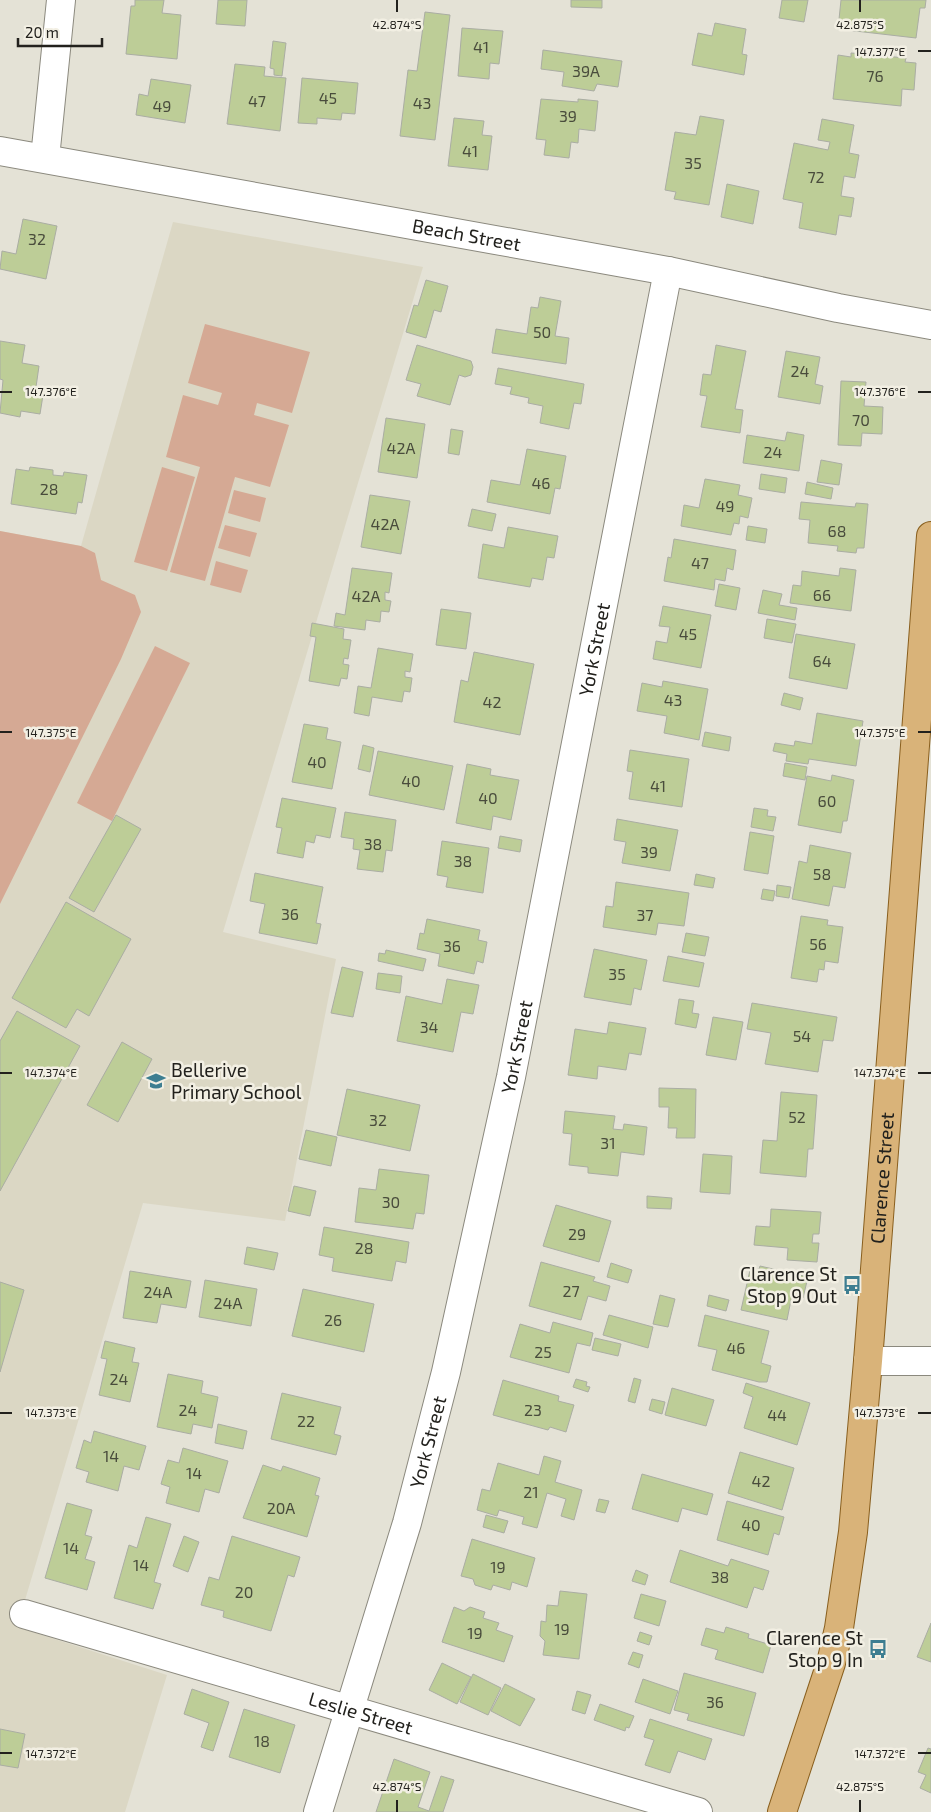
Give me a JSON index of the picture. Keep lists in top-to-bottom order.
{
  "streets": {
    "main road": ["Clarence Street"],
    "street": ["Beach Street", "York Street", "Leslie Street"]
  },
  "crossings": [
    ["Beach Street", "York Street"],
    ["York Street", "Leslie Street"]
  ],
  "places": {
    "school or university": ["Bellerive Primary School"],
    "bus stop": ["Clarence St Stop 9 Out", "Clarence St Stop 9 In"]
  },
  "house_numbers": [
    "41",
    "39A",
    "76",
    "45",
    "47",
    "43",
    "49",
    "39",
    "41",
    "35",
    "72",
    "32",
    "50",
    "24",
    "70",
    "42A",
    "24",
    "46",
    "28",
    "49",
    "42A",
    "68",
    "47",
    "66",
    "42A",
    "45",
    "64",
    "43",
    "42",
    "40",
    "40",
    "41",
    "40",
    "60",
    "38",
    "39",
    "38",
    "58",
    "36",
    "37",
    "56",
    "36",
    "35",
    "34",
    "54",
    "52",
    "32",
    "31",
    "30",
    "29",
    "28",
    "27",
    "24A",
    "24A",
    "26",
    "46",
    "25",
    "24",
    "24",
    "23",
    "44",
    "22",
    "14",
    "14",
    "42",
    "21",
    "20A",
    "40",
    "14",
    "14",
    "19",
    "38",
    "20",
    "19",
    "19",
    "36",
    "18"
  ],
  "scale_bar": "20 m",
  "coordinates": [
    "42.874°S",
    "42.875°S",
    "147.377°E",
    "147.376°E",
    "147.375°E",
    "147.374°E",
    "147.373°E",
    "147.372°E"
  ]
}
